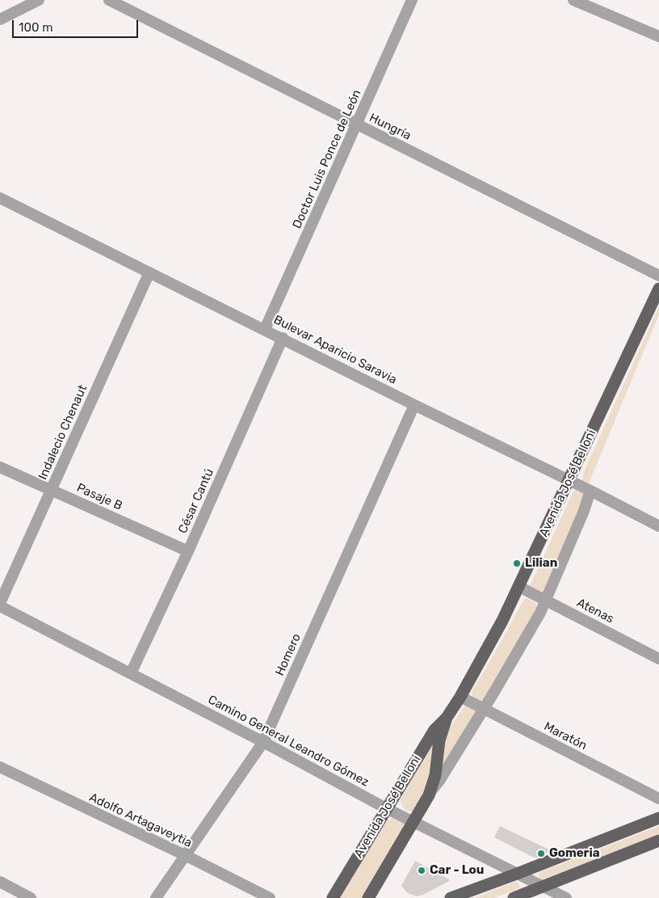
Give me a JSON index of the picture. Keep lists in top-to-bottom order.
{
  "streets": {
    "main road": ["Avenida José Belloni"],
    "street": [
      "Hungría",
      "Doctor Luis Ponce de León",
      "Bulevar Aparicio Saravia",
      "Indalecio Chenaut",
      "Pasaje B",
      "César Cantú",
      "Atenas",
      "Homero",
      "Maratón",
      "Camino General Leandro Gómez",
      "Adolfo Artagaveytia"
    ]
  },
  "crossings": [
    ["Hungría", "Doctor Luis Ponce de León"],
    ["Doctor Luis Ponce de León", "Bulevar Aparicio Saravia"],
    ["Bulevar Aparicio Saravia", "Indalecio Chenaut"],
    ["Bulevar Aparicio Saravia", "Avenida José Belloni"],
    ["Bulevar Aparicio Saravia", "César Cantú"],
    ["Bulevar Aparicio Saravia", "Homero"],
    ["Indalecio Chenaut", "Pasaje B"],
    ["Indalecio Chenaut", "Camino General Leandro Gómez"],
    ["Avenida José Belloni", "Atenas"],
    ["Avenida José Belloni", "Maratón"],
    ["Avenida José Belloni", "Camino General Leandro Gómez"],
    ["Pasaje B", "César Cantú"],
    ["César Cantú", "Camino General Leandro Gómez"],
    ["Homero", "Camino General Leandro Gómez"],
    ["Homero", "Adolfo Artagaveytia"]
  ],
  "places": ["Lilian", "Gomeria", "Car - Lou"],
  "scale_bar": "100 m"
}
